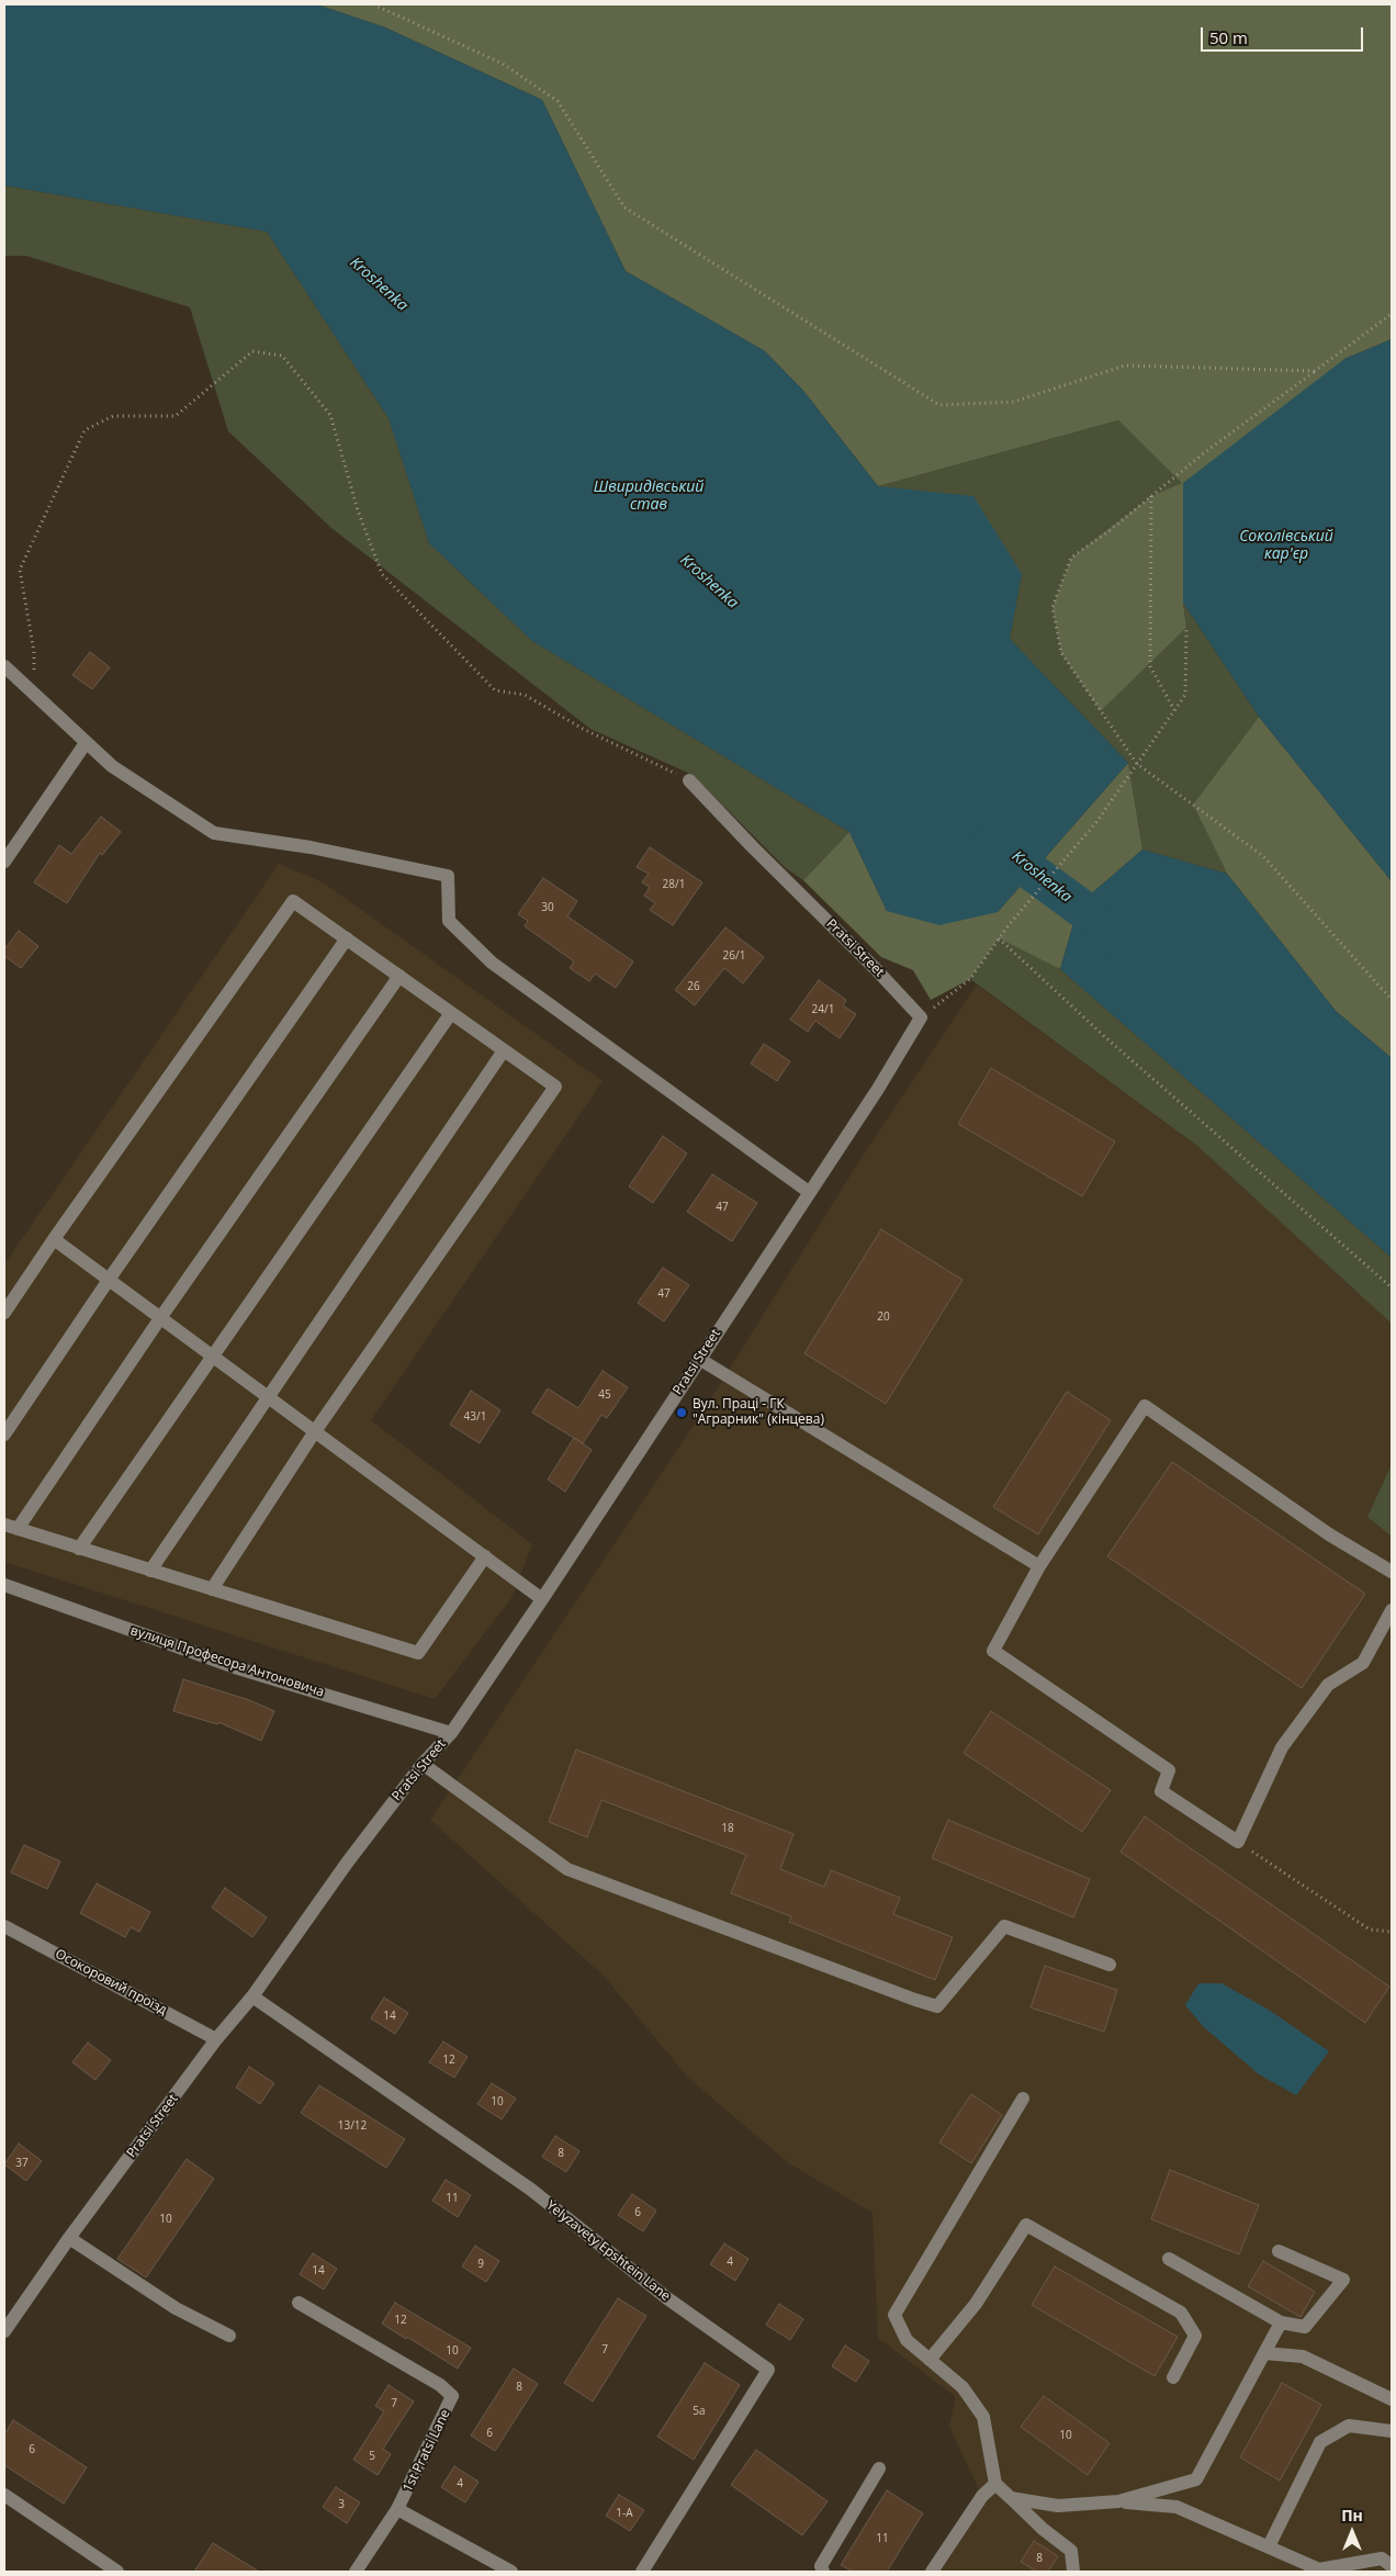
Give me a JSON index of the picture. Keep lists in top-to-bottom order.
{
  "streets": {
    "street": [
      "Pratsi Street",
      "вулиця Професора Антоновича",
      "Осокоровий проїзд",
      "Yelyzavety Epshtein Lane",
      "1st Pratsi Lane"
    ]
  },
  "crossings": [
    ["Pratsi Street", "вулиця Професора Антоновича"],
    ["Pratsi Street", "Осокоровий проїзд"],
    ["Pratsi Street", "Yelyzavety Epshtein Lane"]
  ],
  "water": ["Kroshenka", "Швиридівський став", "Соколівський кар'єр"],
  "places": ["Вул. Праці - ГК \"Аграрник\" (кінцева)"],
  "house_numbers": [
    "28/1",
    "30",
    "26/1",
    "26",
    "24/1",
    "47",
    "47",
    "20",
    "45",
    "43/1",
    "18",
    "14",
    "12",
    "10",
    "13/12",
    "8",
    "37",
    "11",
    "6",
    "10",
    "4",
    "9",
    "14",
    "12",
    "7",
    "10",
    "8",
    "7",
    "5а",
    "6",
    "10",
    "6",
    "5",
    "4",
    "3",
    "1-А",
    "11",
    "8"
  ],
  "scale_bar": "50 m",
  "north": "top"
}
